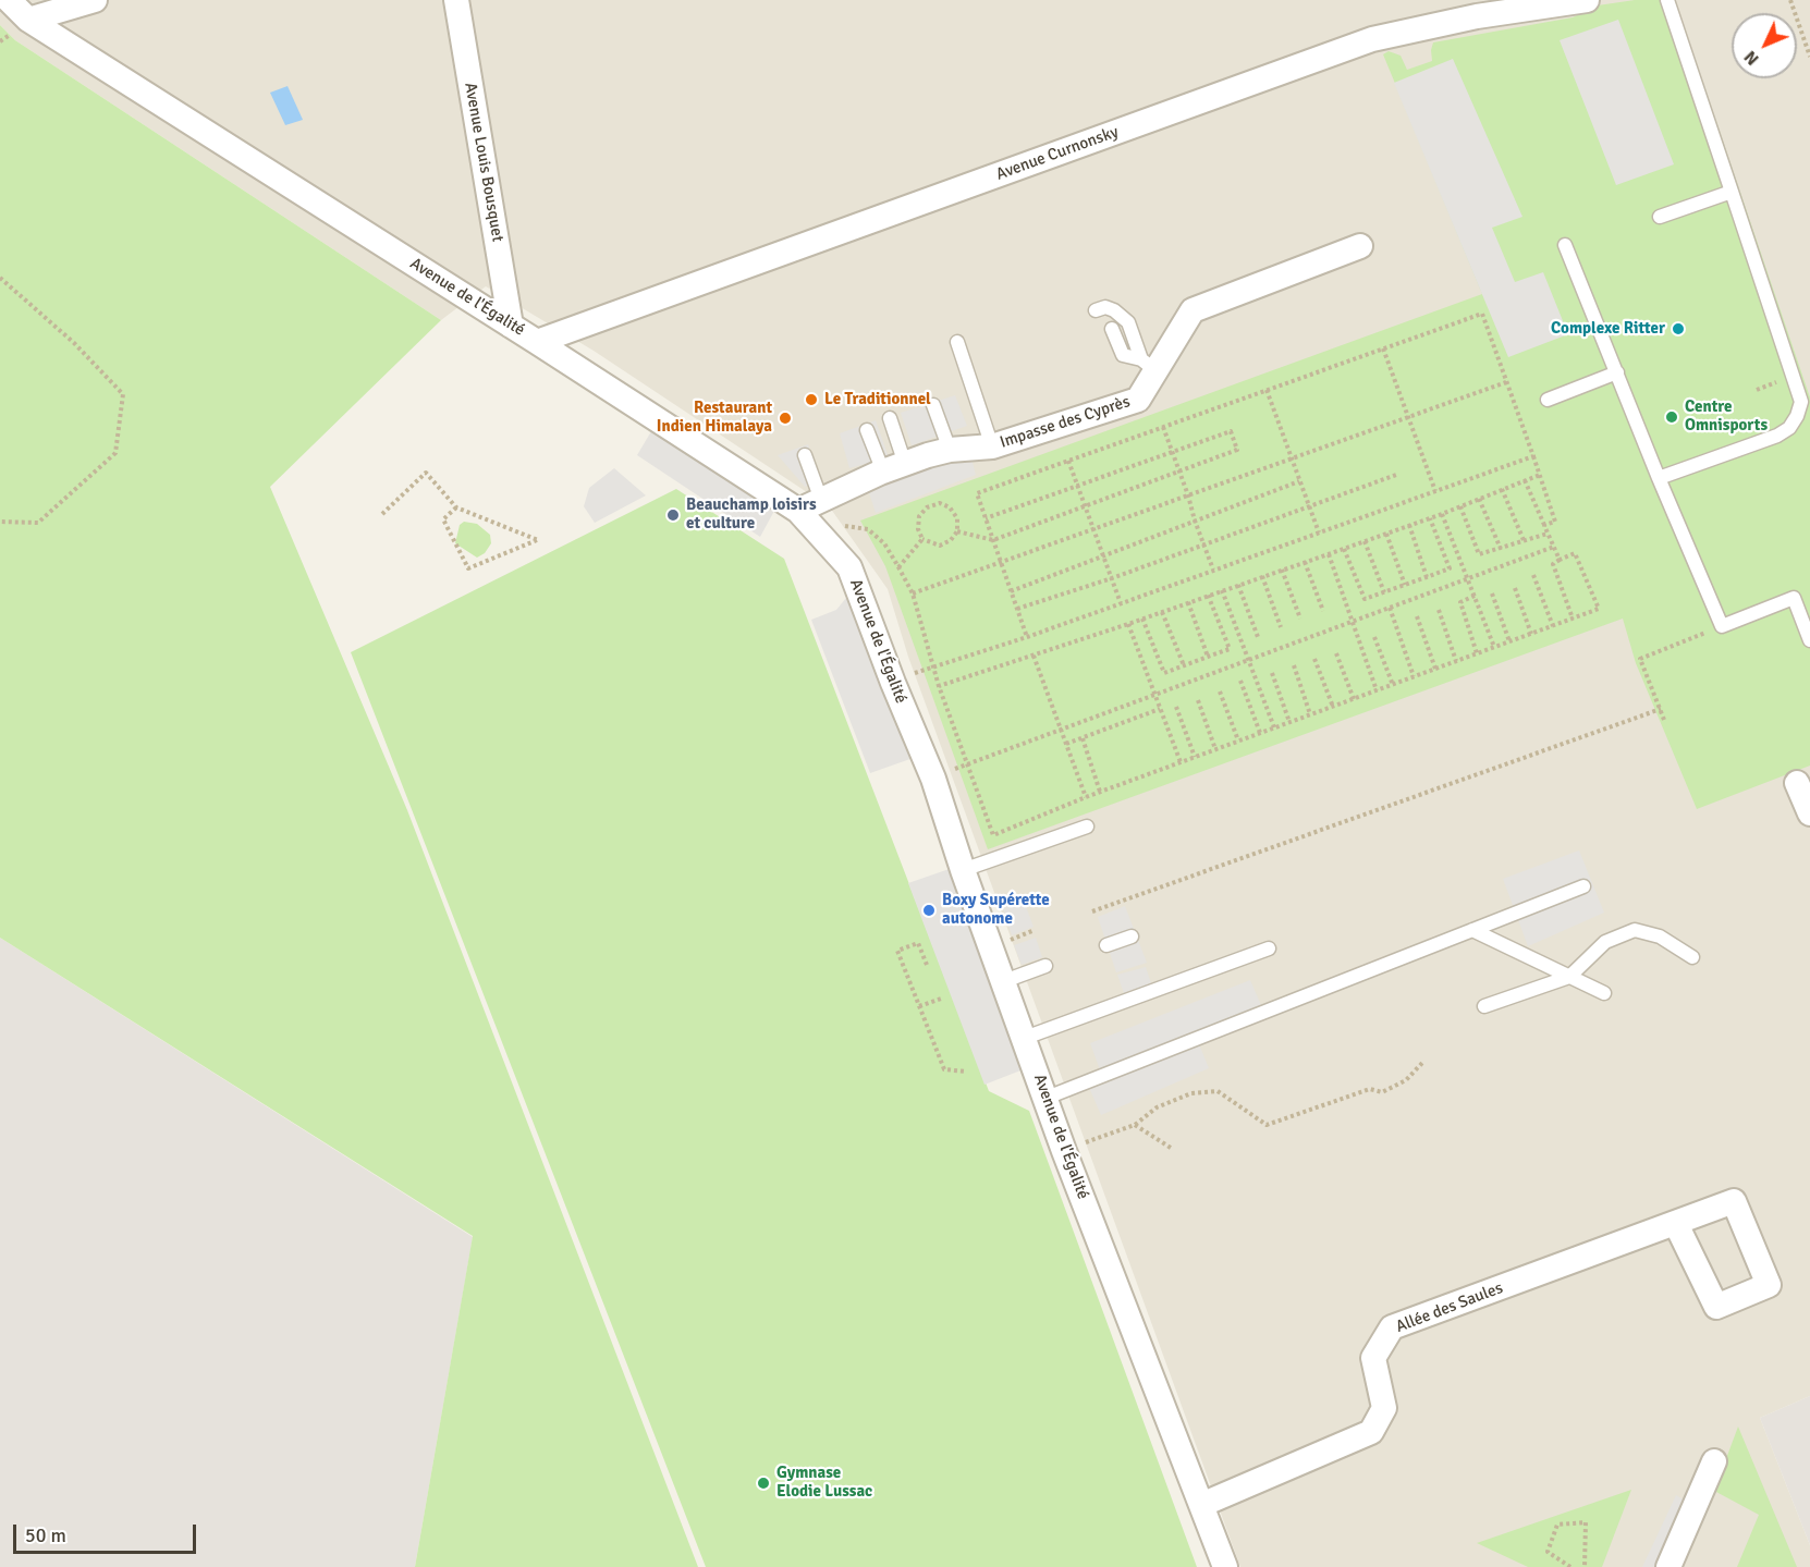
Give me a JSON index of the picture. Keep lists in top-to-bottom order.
{
  "streets": {
    "street": [
      "Avenue Curnonsky",
      "Avenue Louis Bousquet",
      "Avenue de l'Égalité",
      "Impasse des Cyprès",
      "Allée des Saules"
    ]
  },
  "crossings": [
    ["Avenue Curnonsky", "Avenue de l'Égalité"],
    ["Avenue Louis Bousquet", "Avenue de l'Égalité"],
    ["Avenue de l'Égalité", "Impasse des Cyprès"],
    ["Avenue de l'Égalité", "Allée des Saules"]
  ],
  "places": [
    "Complexe Ritter",
    "Le Traditionnel",
    "Centre Omnisports",
    "Restaurant Indien Himalaya",
    "Beauchamp loisirs et culture",
    "Boxy Supérette autonome",
    "Gymnase Elodie Lussac"
  ],
  "scale_bar": "50 m",
  "north": "bottom left"
}
